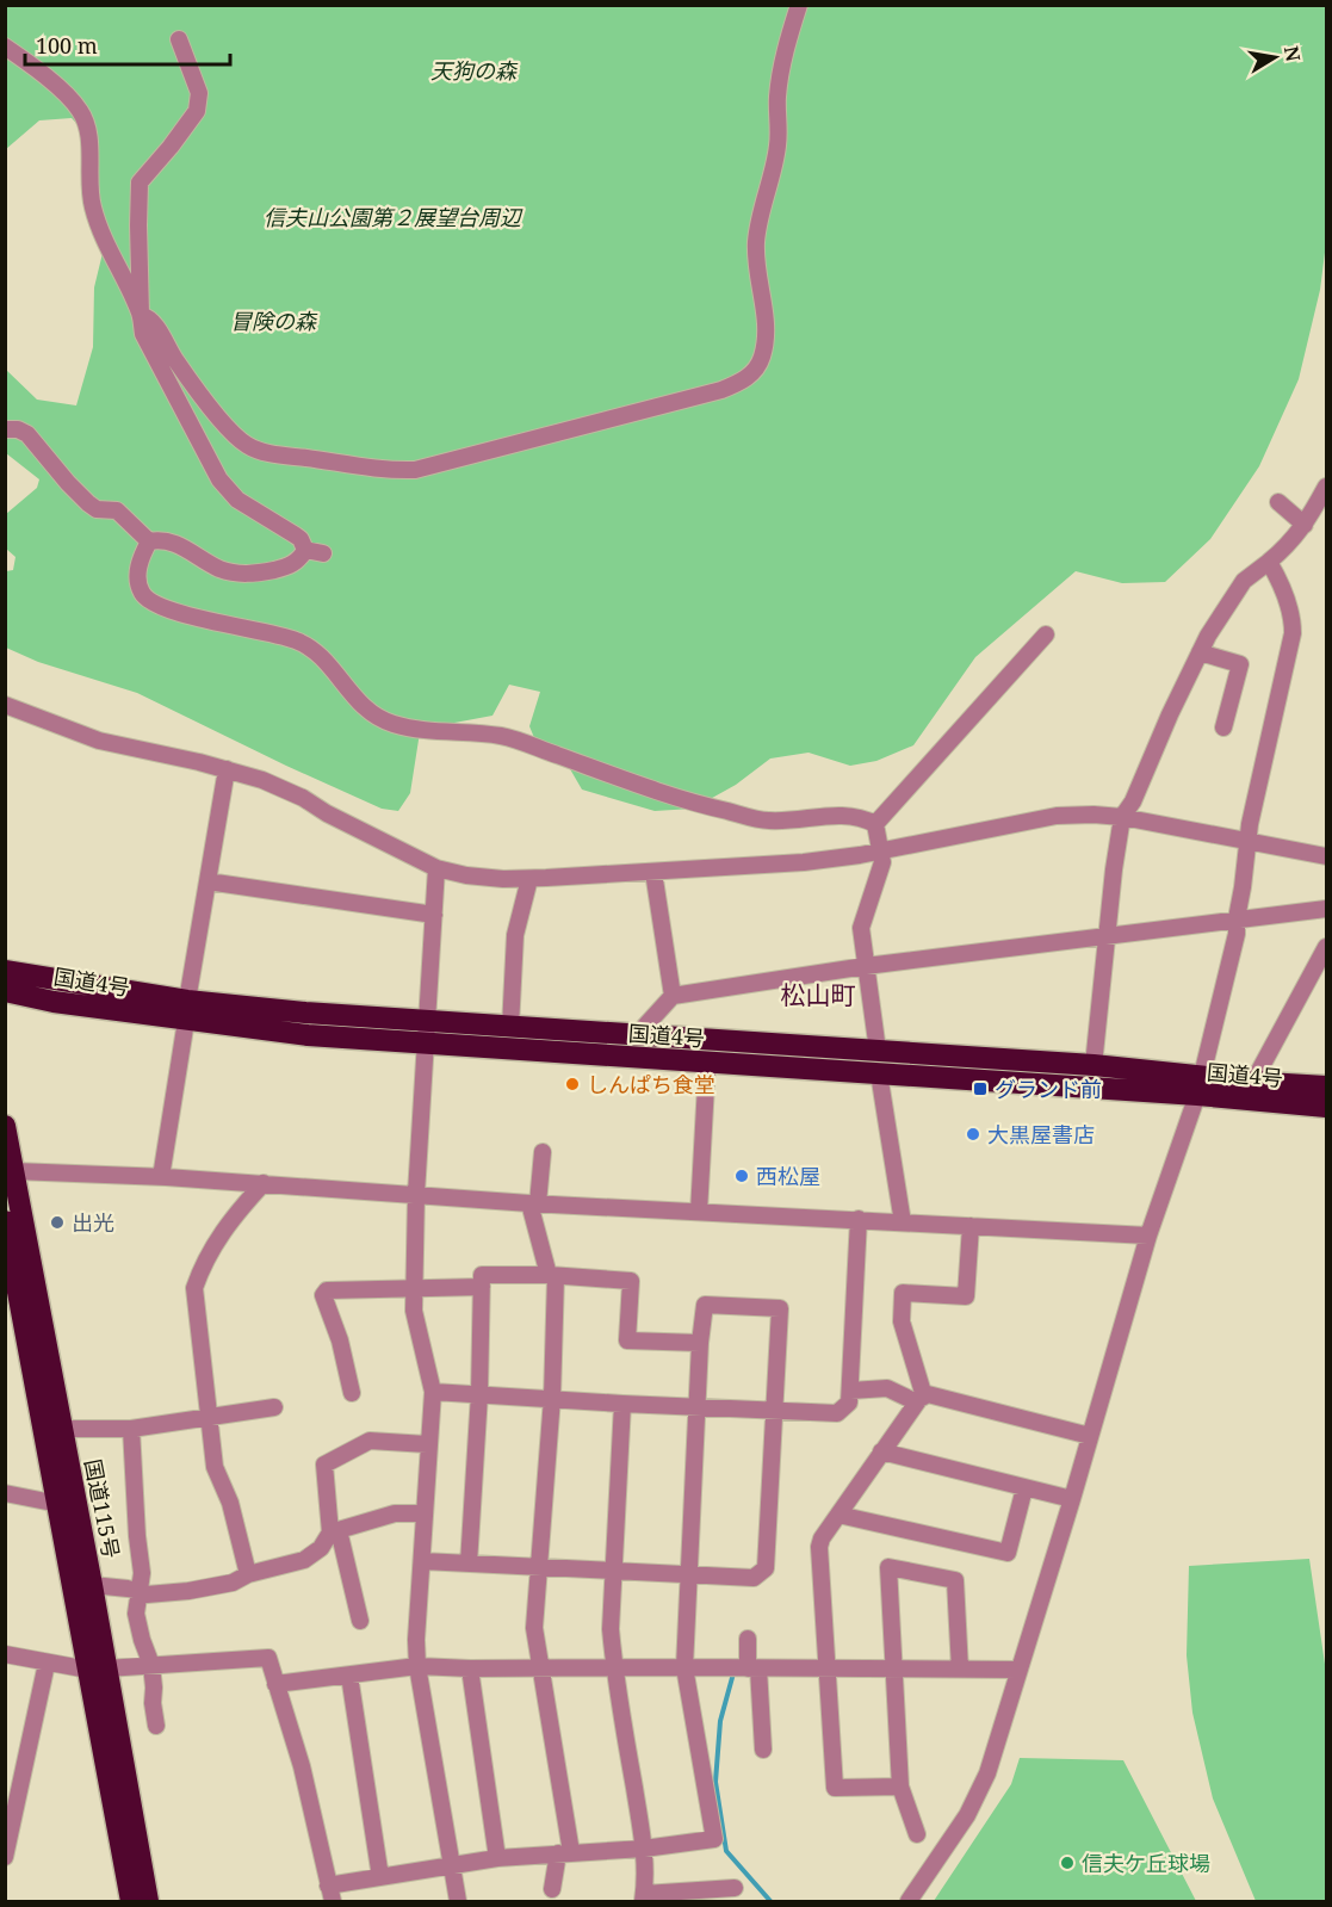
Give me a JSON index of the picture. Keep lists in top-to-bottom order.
{
  "streets": {
    "highway": ["国道4号", "国道115号"]
  },
  "districts": ["松山町"],
  "parks": ["天狗の森", "信夫山公園第２展望台周辺", "冒険の森"],
  "places": {
    "other": [
      "しんぱち食堂",
      "大黒屋書店",
      "西松屋",
      "出光",
      "信夫ケ丘球場"
    ],
    "transit": ["グランド前"]
  },
  "scale_bar": "100 m",
  "north": "right"
}
